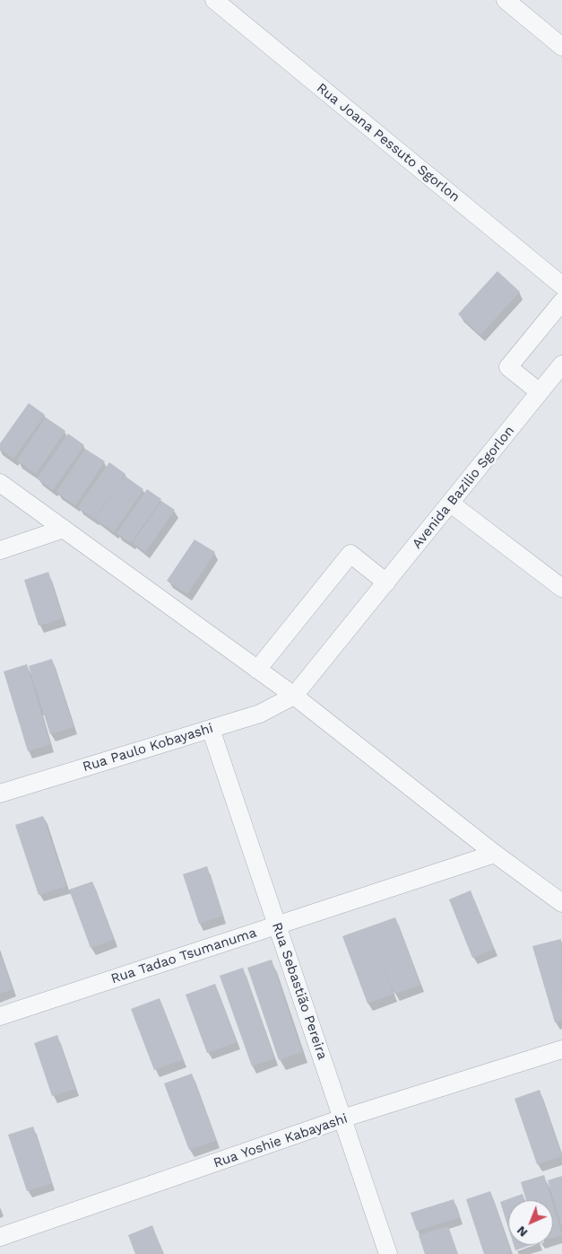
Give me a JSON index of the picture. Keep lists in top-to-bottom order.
{
  "streets": {
    "street": [
      "Rua Joana Pessuto Sgorlon",
      "Avenida Bazilio Sgorlon",
      "Rua Paulo Kobayashi",
      "Rua Tadao Tsumanuma",
      "Rua Sebastião Pereira",
      "Rua Yoshie Kabayashi"
    ]
  },
  "crossings": [
    ["Avenida Bazilio Sgorlon", "Rua Paulo Kobayashi"],
    ["Rua Paulo Kobayashi", "Rua Sebastião Pereira"],
    ["Rua Tadao Tsumanuma", "Rua Sebastião Pereira"],
    ["Rua Sebastião Pereira", "Rua Yoshie Kabayashi"]
  ],
  "north": "bottom left"
}
